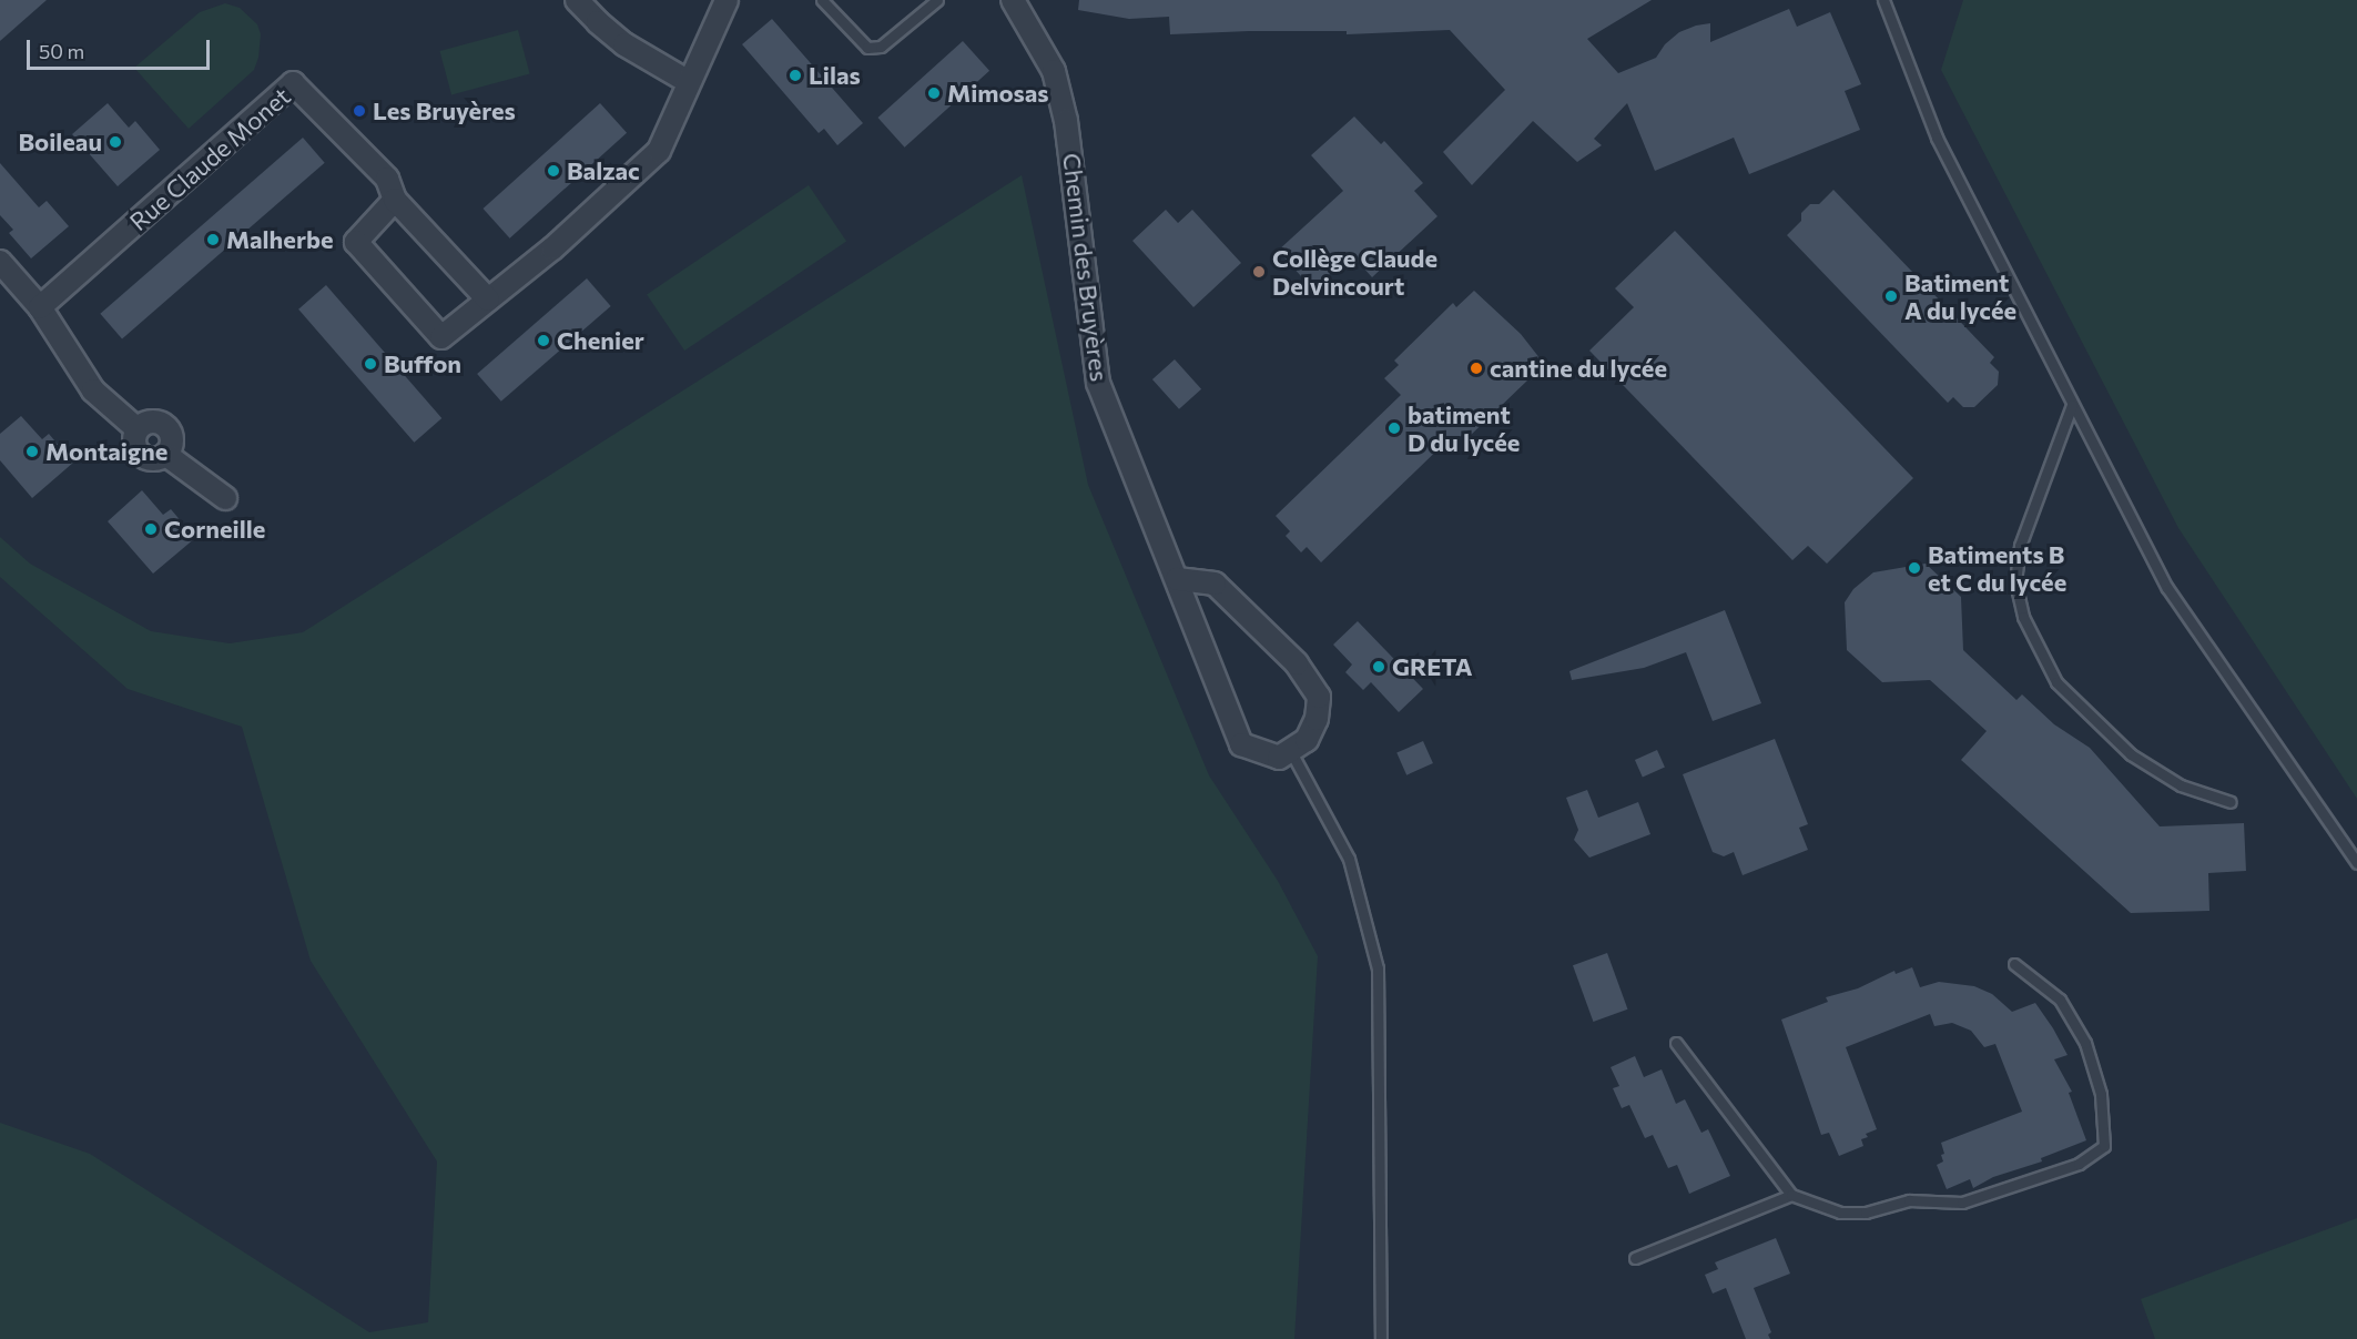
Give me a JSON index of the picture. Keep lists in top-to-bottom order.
{
  "streets": {
    "street": ["Rue Claude Monet", "Chemin des Bruyères"]
  },
  "places": [
    "Lilas",
    "Mimosas",
    "Les Bruyères",
    "Boileau",
    "Balzac",
    "Malherbe",
    "Collège Claude Delvincourt",
    "Batiment A du lycée",
    "Chenier",
    "Buffon",
    "cantine du lycée",
    "batiment D du lycée",
    "Montaigne",
    "Corneille",
    "Batiments B et C du lycée",
    "GRETA"
  ],
  "scale_bar": "50 m"
}
